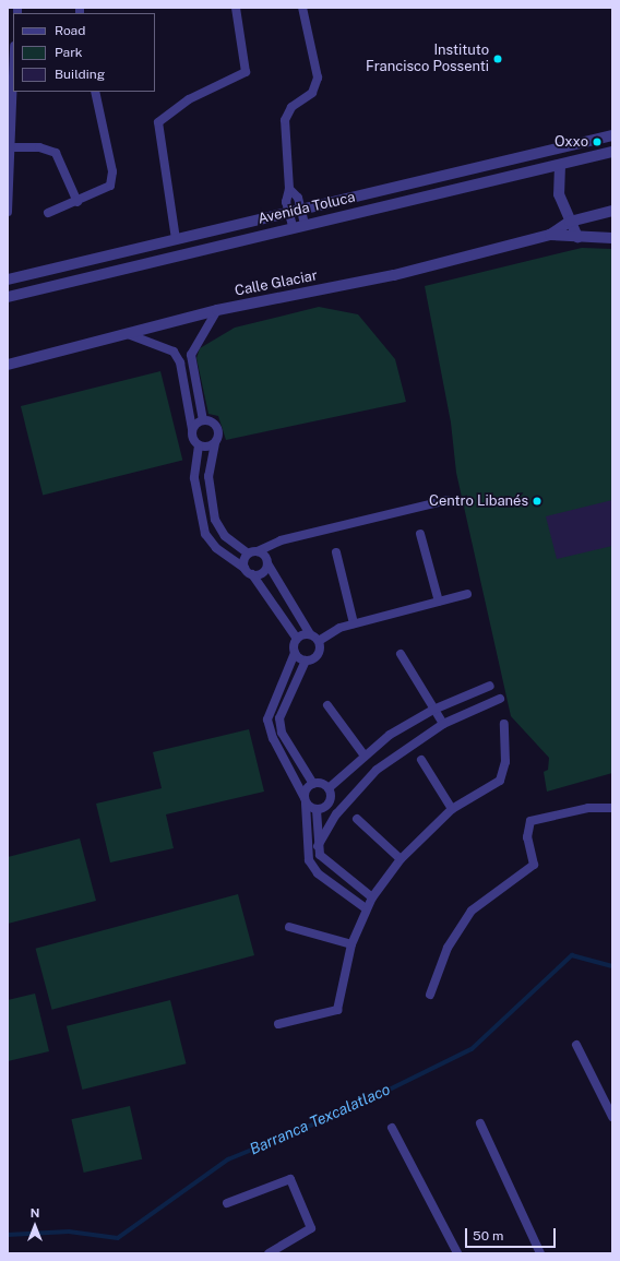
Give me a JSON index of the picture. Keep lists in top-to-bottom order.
{
  "streets": {
    "street": ["Avenida Toluca", "Calle Glaciar"]
  },
  "water": ["Barranca Texcalatlaco"],
  "places": ["Instituto Francisco Possenti", "Oxxo", "Centro Libanés"],
  "legend": ["Road", "Park", "Building"],
  "scale_bar": "50 m",
  "north": "top"
}
